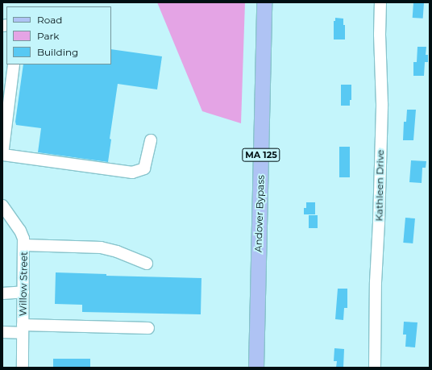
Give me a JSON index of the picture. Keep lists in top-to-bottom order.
{
  "streets": {
    "main road": ["MA 125", "Andover Bypass"],
    "street": ["Kathleen Drive", "Willow Street"]
  },
  "legend": ["Road", "Park", "Building"]
}
